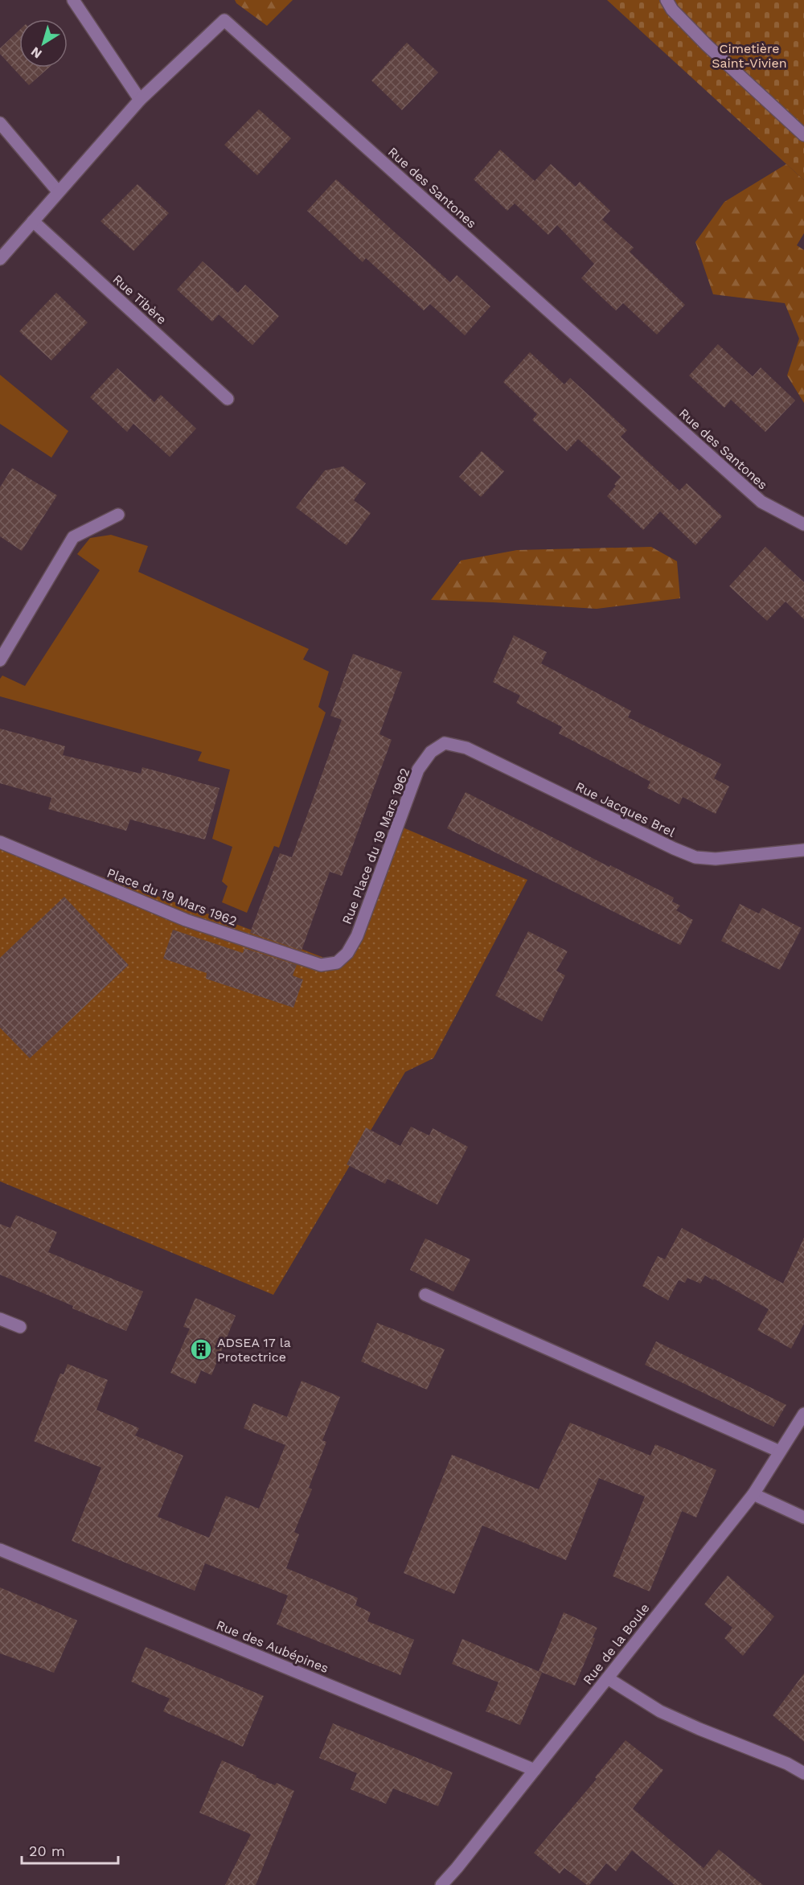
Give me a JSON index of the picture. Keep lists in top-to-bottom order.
{
  "streets": {
    "street": [
      "Rue des Santones",
      "Rue Tibère",
      "Rue Jacques Brel",
      "Rue Place du 19 Mars 1962",
      "Place du 19 Mars 1962",
      "Rue de la Boule",
      "Rue des Aubépines"
    ]
  },
  "crossings": [
    ["Rue Jacques Brel", "Rue Place du 19 Mars 1962"],
    ["Rue Place du 19 Mars 1962", "Place du 19 Mars 1962"],
    ["Rue de la Boule", "Rue des Aubépines"]
  ],
  "parks": ["Cimetière Saint-Vivien"],
  "places": {
    "building": ["ADSEA 17 la Protectrice"]
  },
  "scale_bar": "20 m",
  "north": "bottom left"
}
